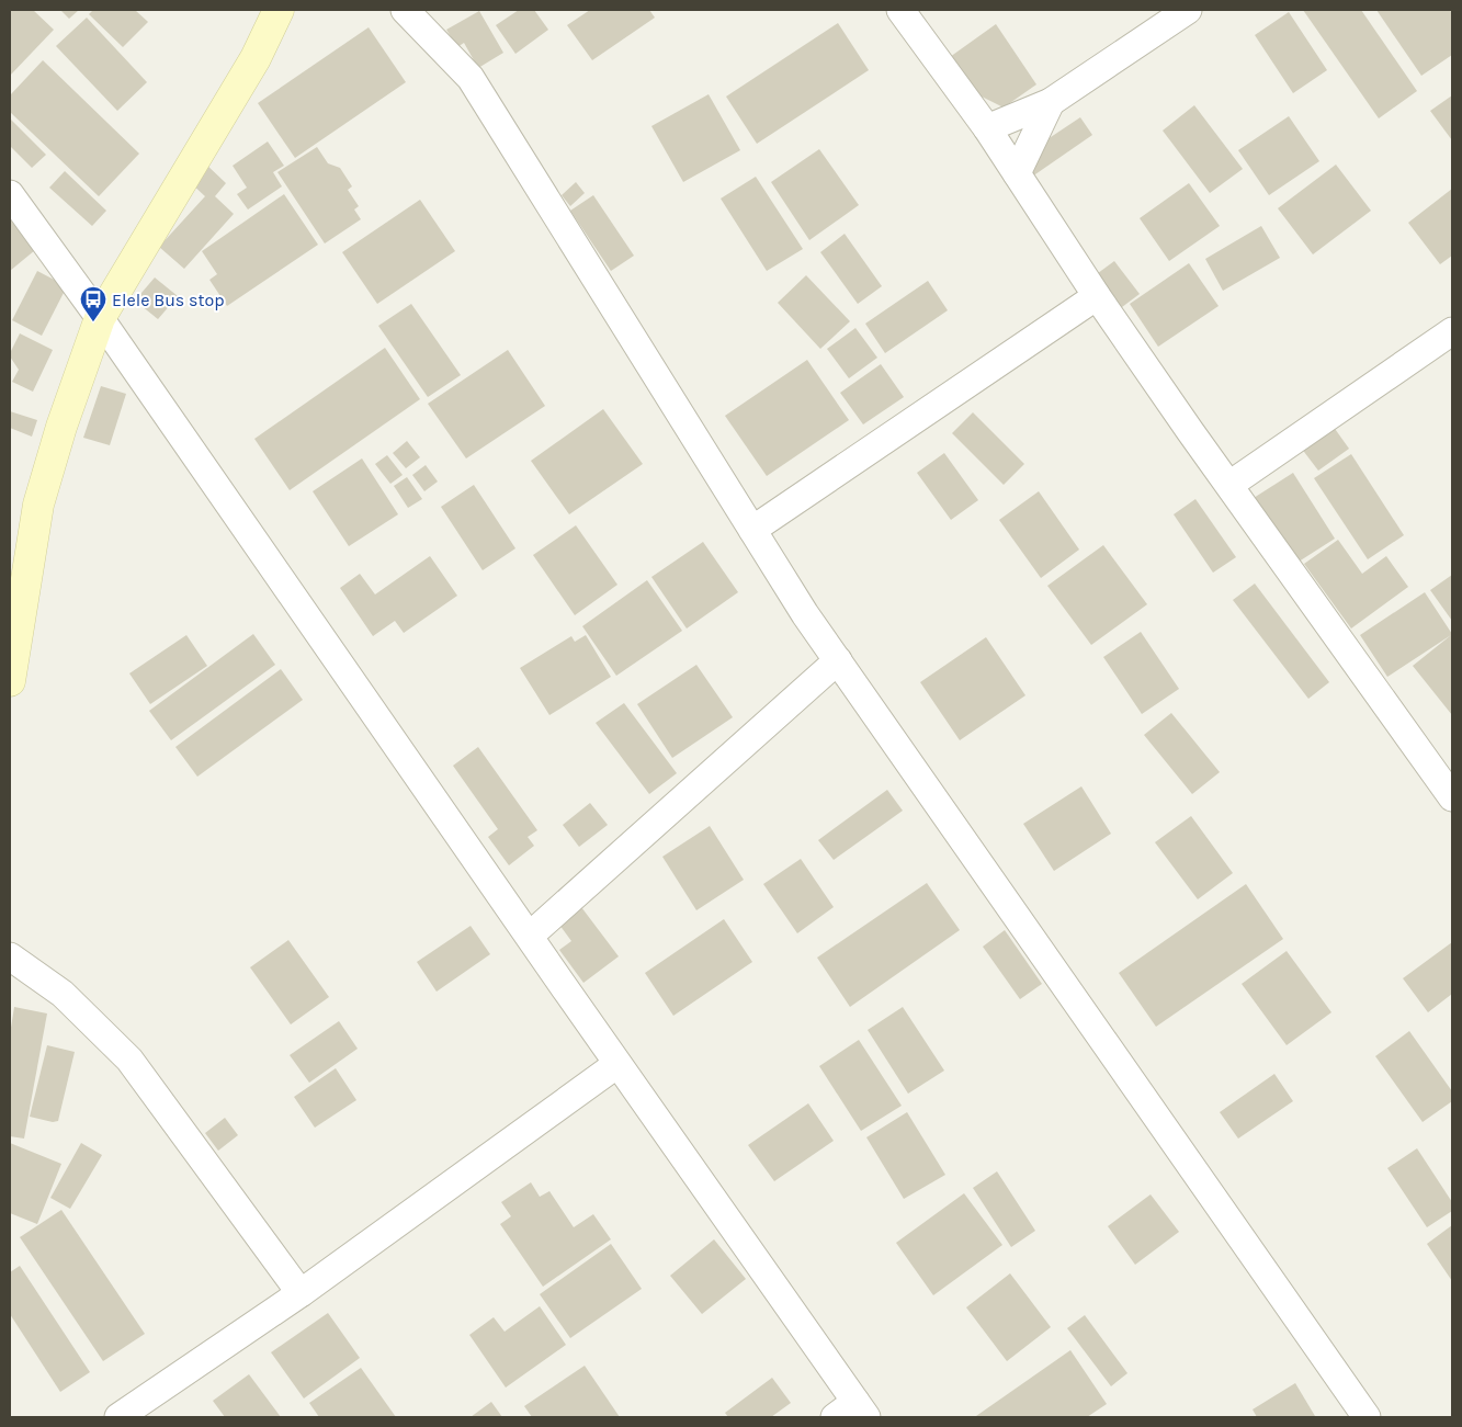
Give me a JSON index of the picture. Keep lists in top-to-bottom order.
{
  "places": {
    "bus stop": ["Elele Bus stop"]
  }
}
